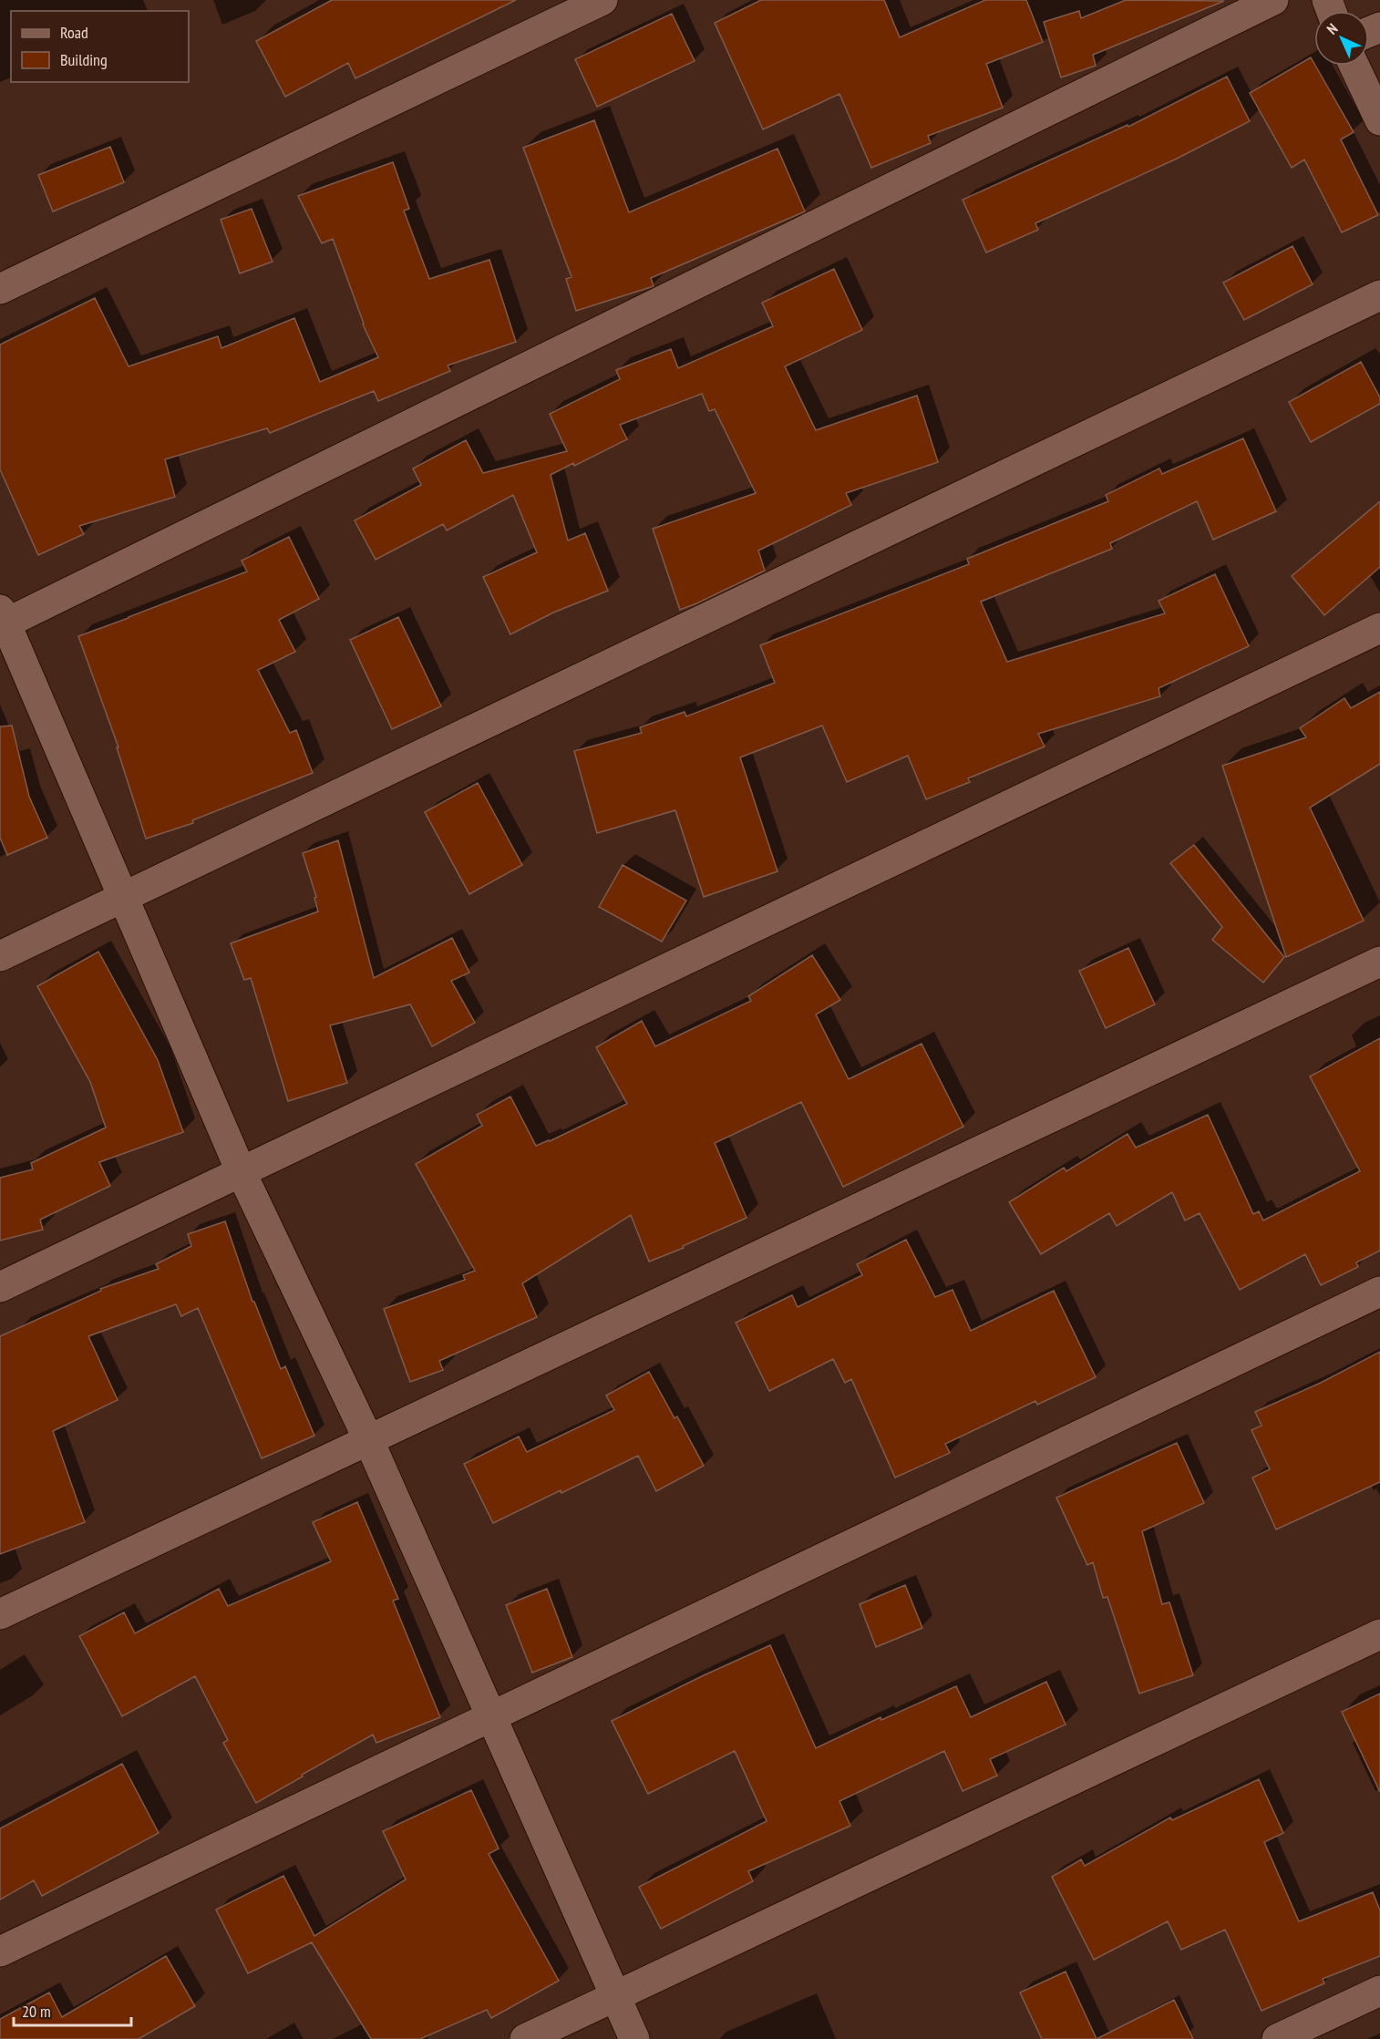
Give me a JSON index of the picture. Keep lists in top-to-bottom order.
{
  "legend": ["Road", "Building"],
  "scale_bar": "20 m",
  "north": "top left"
}
